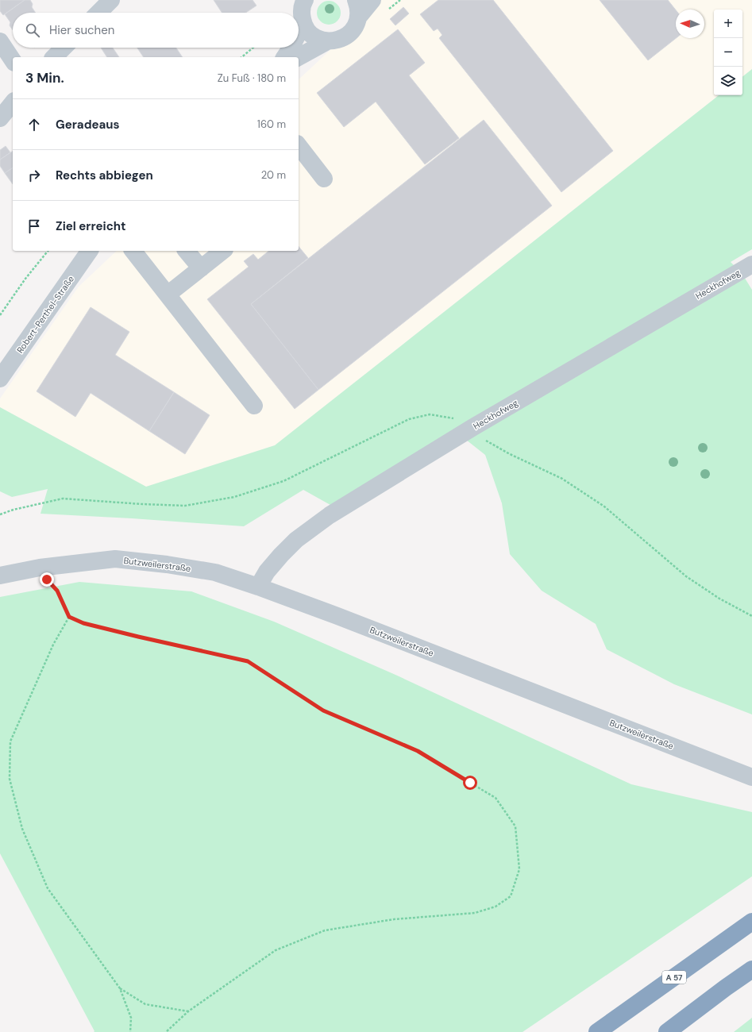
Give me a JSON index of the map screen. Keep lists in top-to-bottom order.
{
  "streets": {
    "highway": ["A 57"],
    "street": ["Heckhofweg", "Robert-Perthel-Straße", "Butzweilerstraße"]
  },
  "crossings": [
    ["Heckhofweg", "Butzweilerstraße"]
  ],
  "north": "left",
  "page": {
    "map_buttons": ["+", "−"],
    "search": "Hier suchen",
    "heading": ["3 Min.", "Zu Fuß · 180 m"],
    "list": [
      ["Geradeaus", "160 m"],
      ["Rechts abbiegen", "20 m"],
      "Ziel erreicht"
    ]
  }
}
